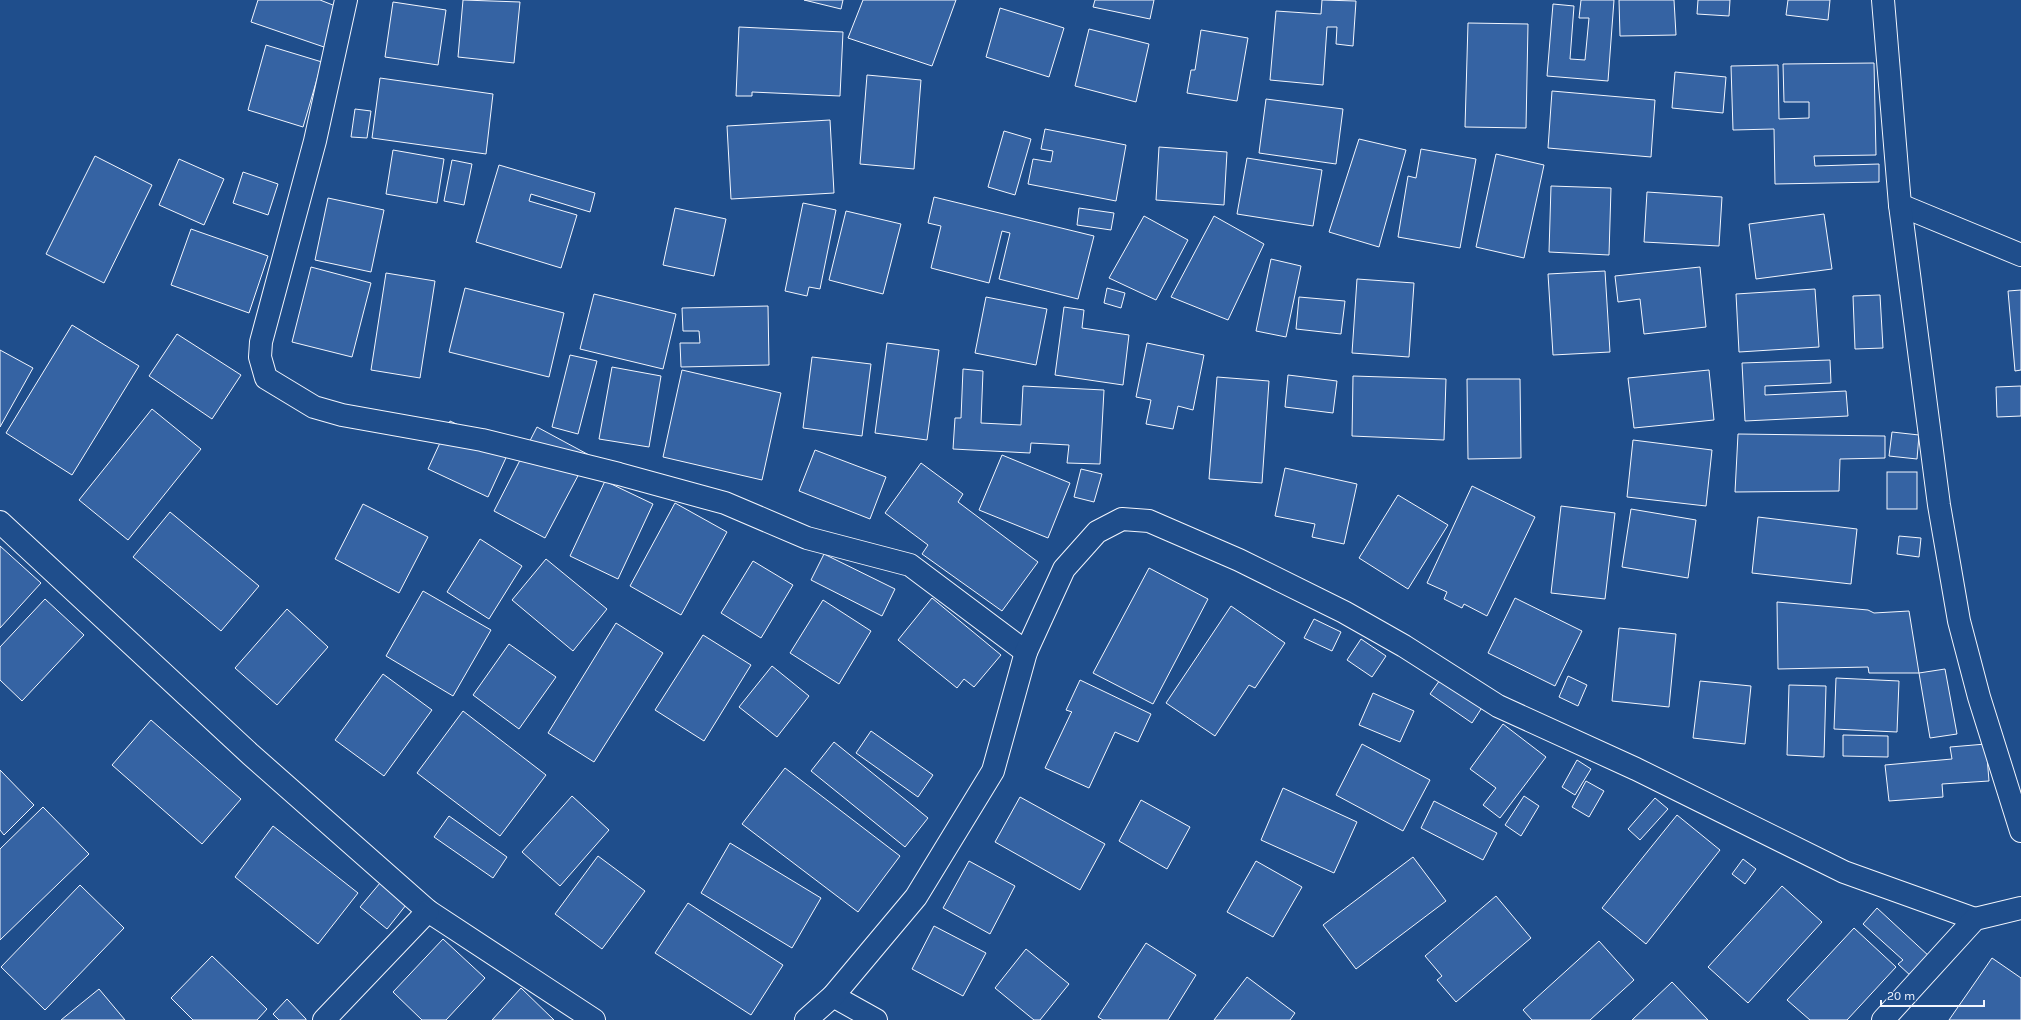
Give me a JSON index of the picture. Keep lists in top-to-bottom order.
{
  "scale_bar": "20 m"
}
